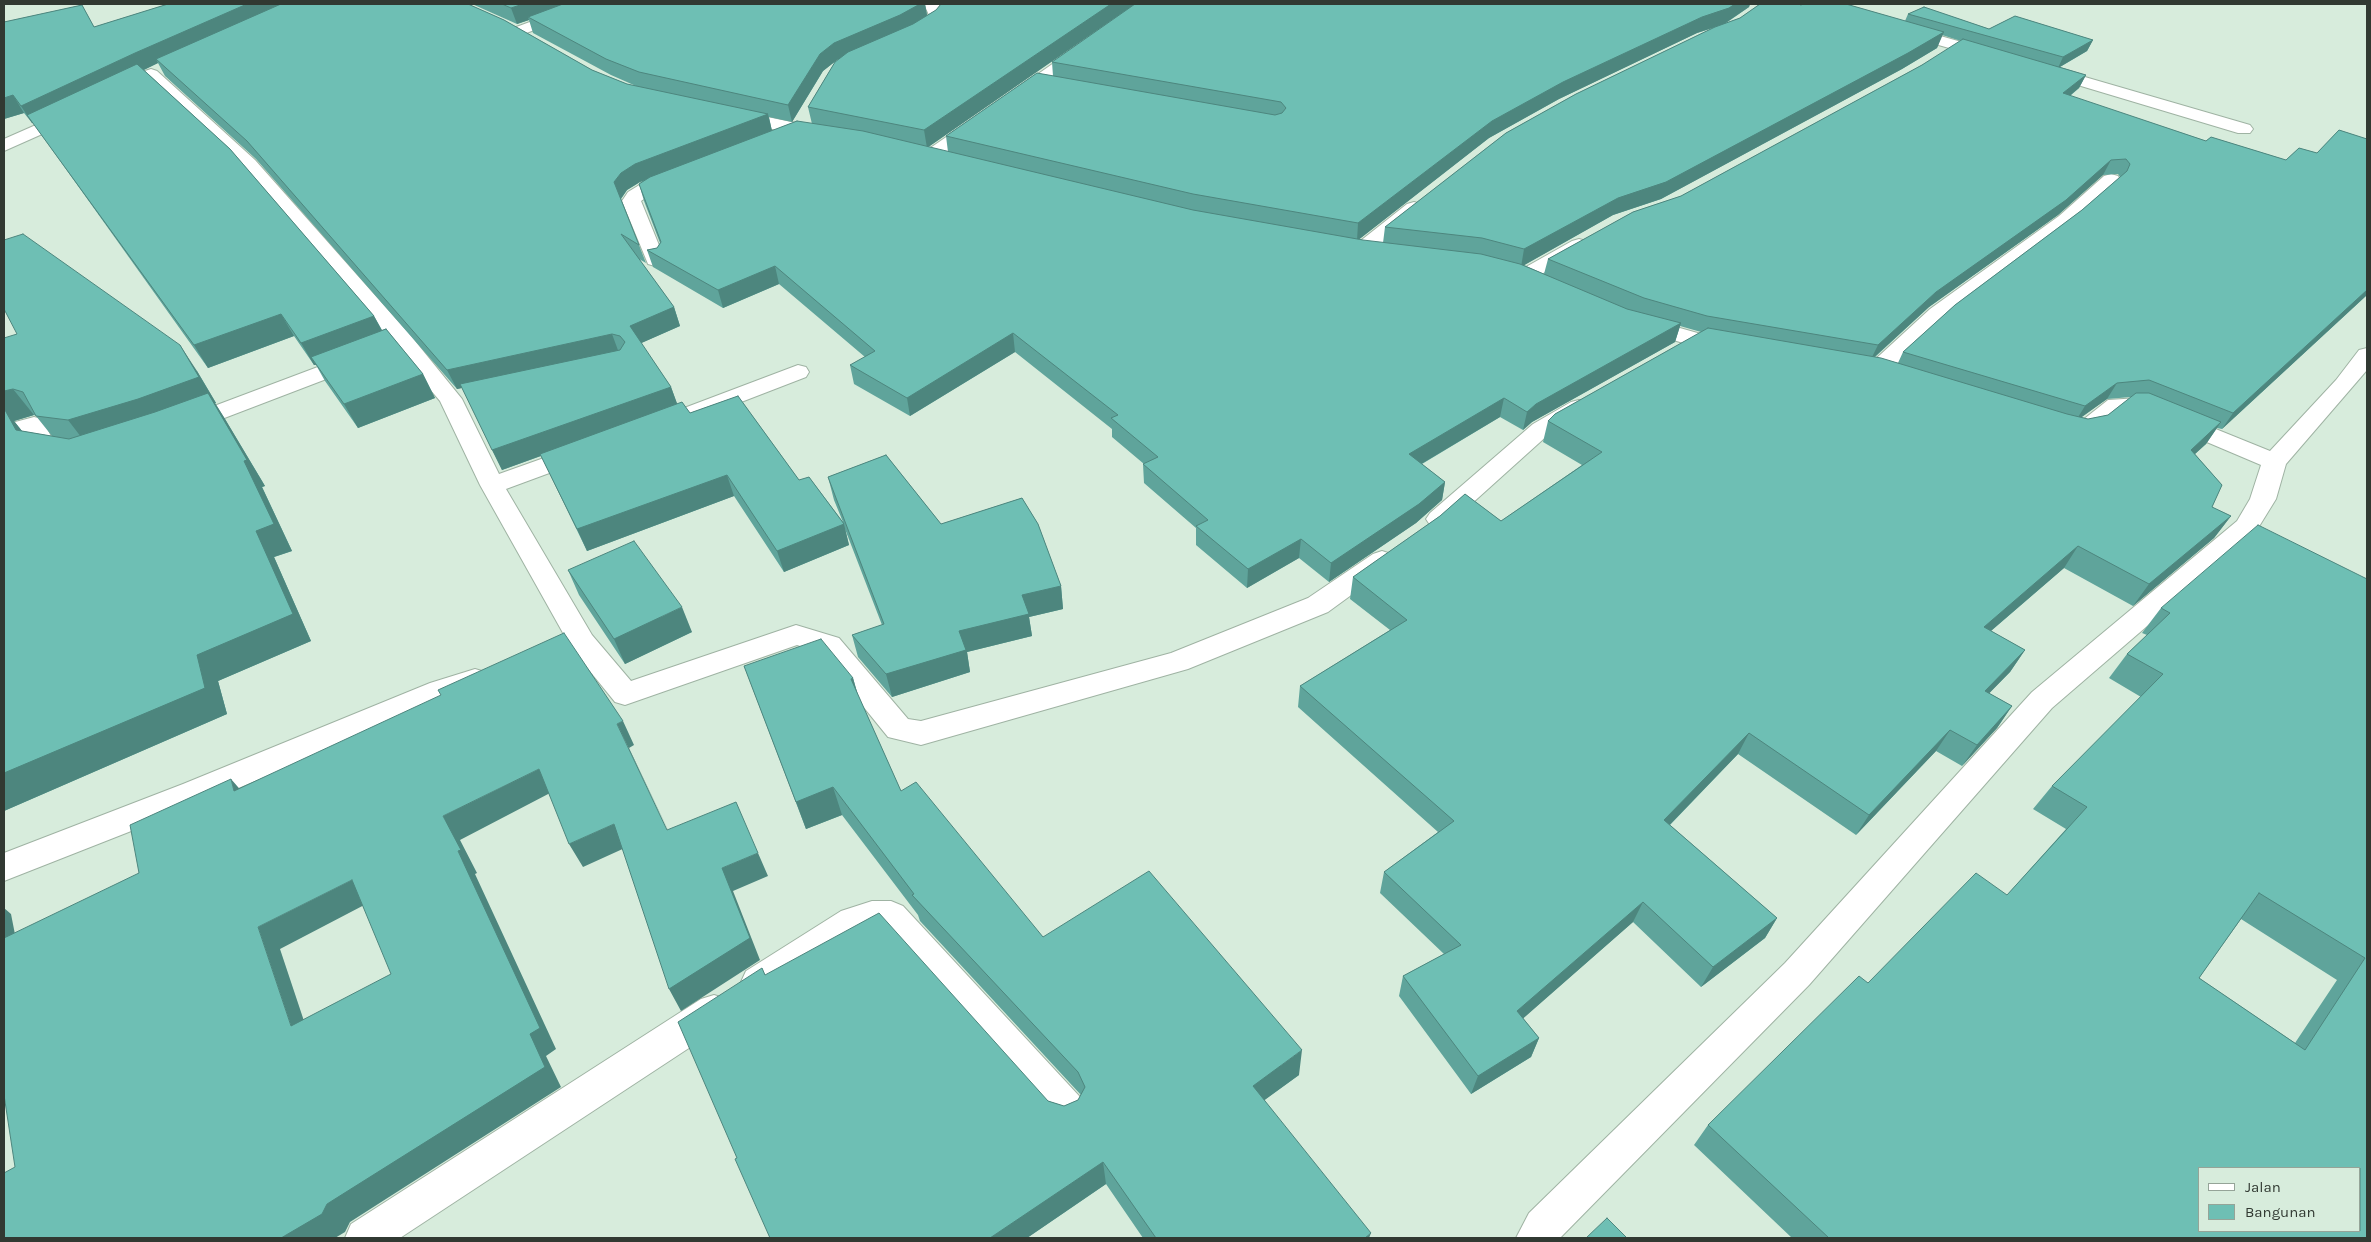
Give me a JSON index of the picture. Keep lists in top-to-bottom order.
{
  "legend": ["Jalan", "Bangunan"]
}
